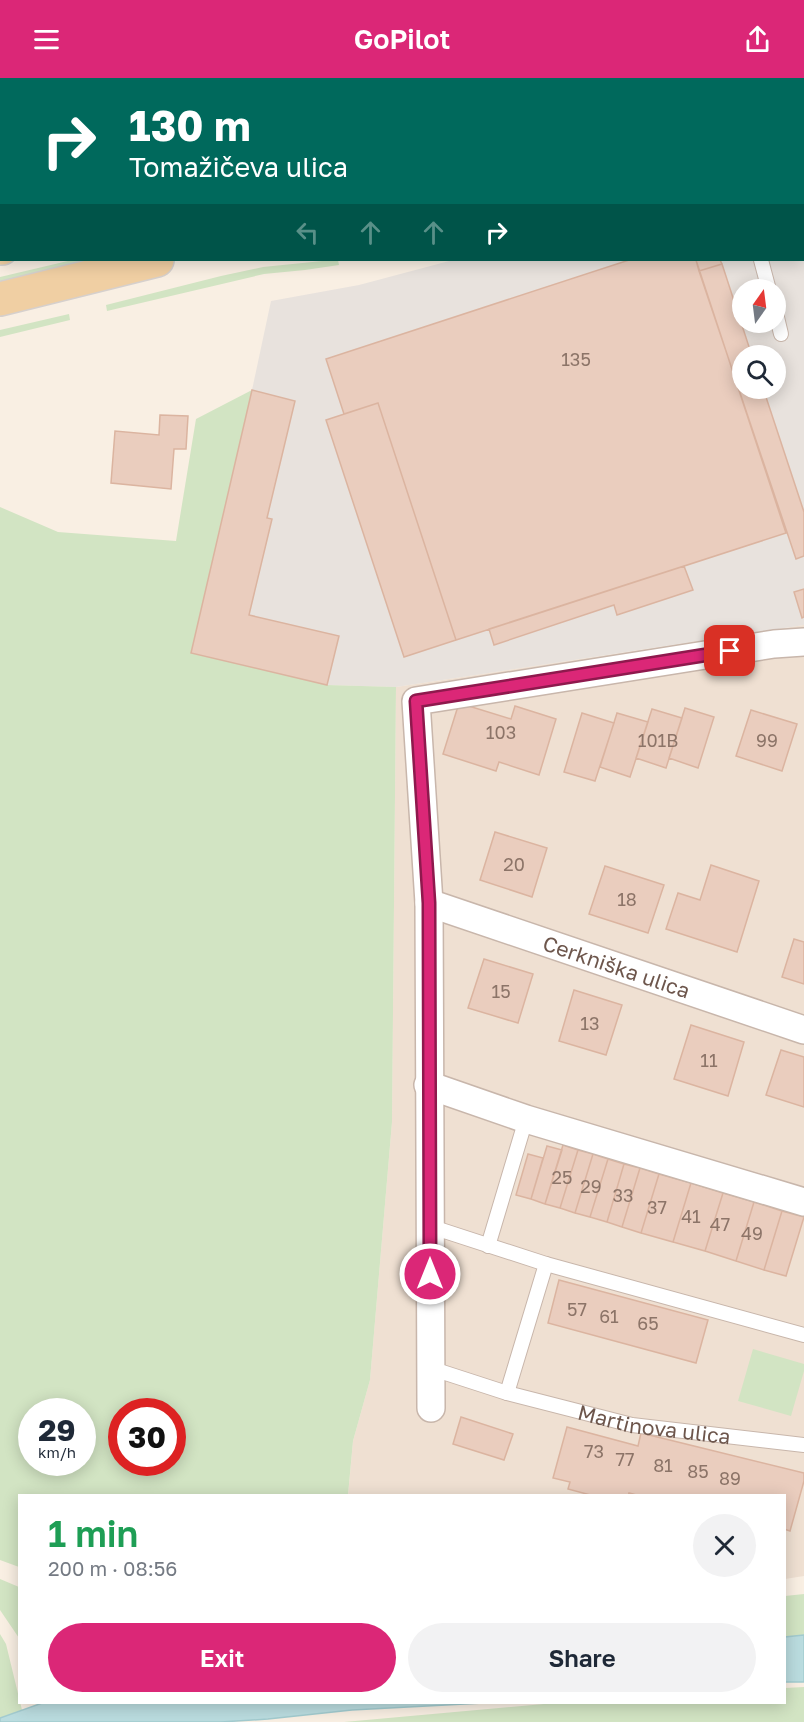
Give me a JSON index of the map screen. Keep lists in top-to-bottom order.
{
  "streets": {
    "street": ["Cerkniška ulica"],
    "lane": ["Martinova ulica"]
  },
  "house_numbers": [
    "135",
    "103",
    "101B",
    "99",
    "20",
    "18",
    "15",
    "13",
    "11",
    "25",
    "29",
    "33",
    "37",
    "41",
    "47",
    "49",
    "57",
    "61",
    "65",
    "73",
    "77",
    "81",
    "85",
    "89"
  ],
  "north": "top",
  "page": {
    "header": "GoPilot",
    "turn": ["130 m", "Tomažičeva ulica"],
    "speed": "29 km/h",
    "limit": "30",
    "heading": ["1 min", "200 m · 08:56"],
    "buttons": ["Exit", "Share"]
  }
}
